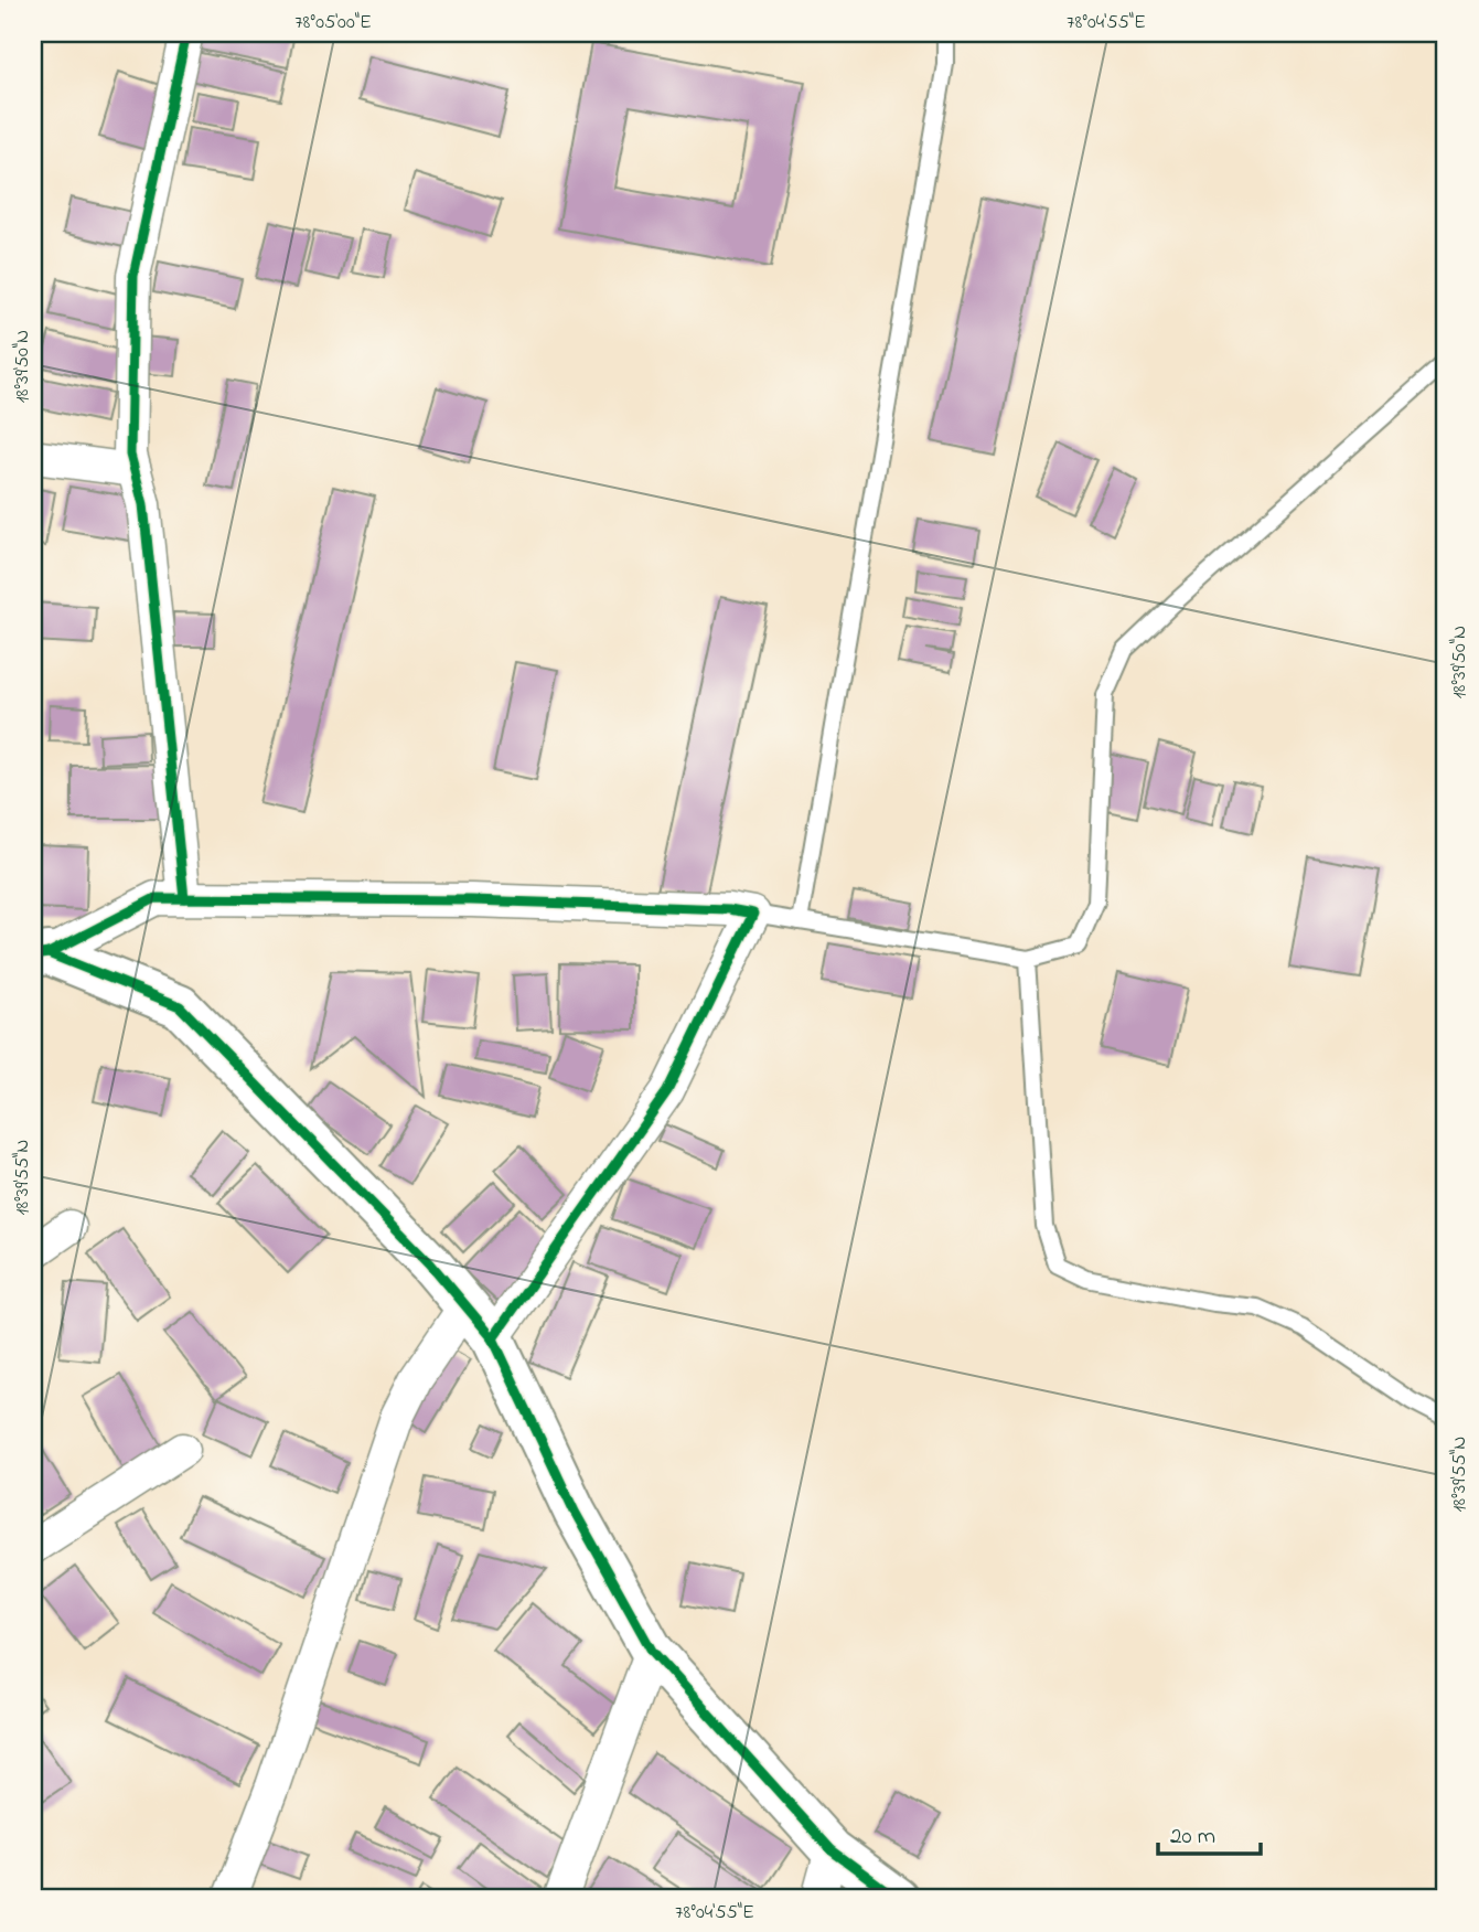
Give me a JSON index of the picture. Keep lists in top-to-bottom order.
{
  "scale_bar": "20 m",
  "coordinates": [
    "78°05'00\"E",
    "78°04'55\"E",
    "18°39'50\"N",
    "18°39'55\"N"
  ]
}
